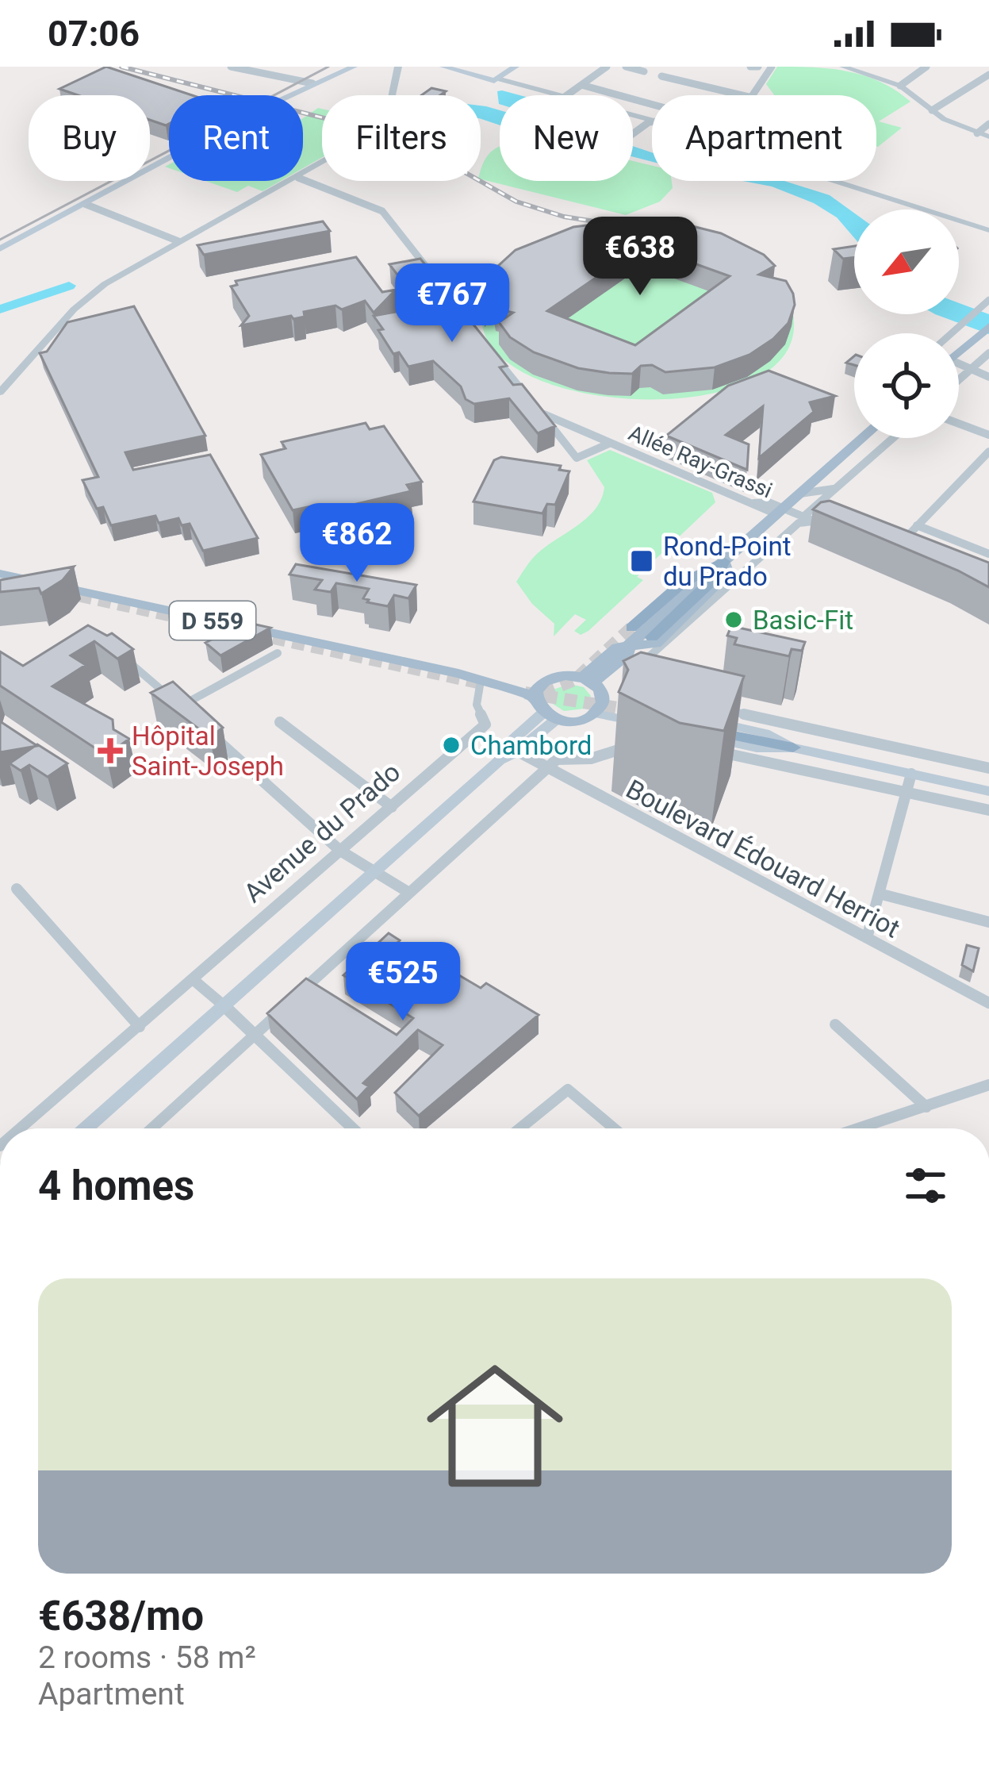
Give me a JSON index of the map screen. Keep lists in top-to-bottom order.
{
  "streets": {
    "main road": ["D 559"],
    "street": ["Allée Ray-Grassi", "Avenue du Prado", "Boulevard Édouard Herriot"]
  },
  "crossings": [
    ["D 559", "Avenue du Prado"]
  ],
  "places": {
    "transit": ["Rond-Point du Prado"],
    "other": ["Basic-Fit", "Chambord"],
    "health": ["Hôpital Saint-Joseph"]
  },
  "north": "bottom left",
  "page": {
    "status": "07:06",
    "chip": [
      "Buy",
      "Rent",
      "Filters",
      "New",
      "Apartment"
    ],
    "price": [
      "€638",
      "€767",
      "€862",
      "€525"
    ],
    "heading": "4 homes",
    "list": [
      {
        "name": "€638/mo",
        "note": "2 rooms · 58 m² · Apartment"
      }
    ]
  }
}
